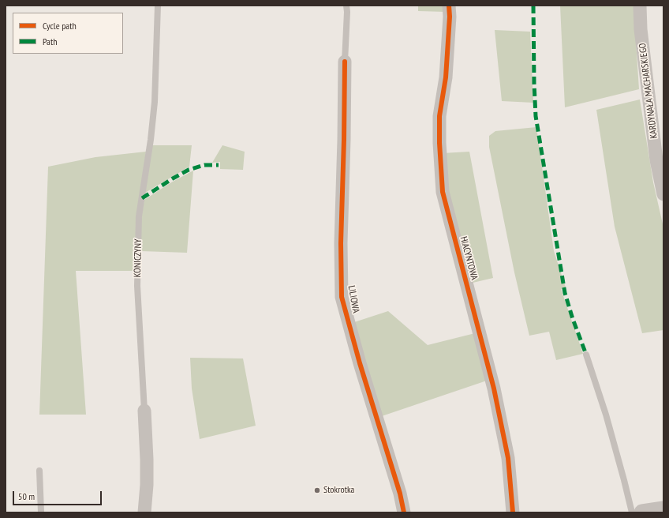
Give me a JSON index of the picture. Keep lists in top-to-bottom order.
{
  "streets": {
    "street": [
      "KARDYNAŁA MACHARSKIEGO",
      "KONICZYNY",
      "HIACYNTOWA",
      "LILIOWA"
    ]
  },
  "places": ["Stokrotka"],
  "legend": ["Cycle path", "Path"],
  "scale_bar": "50 m"
}
